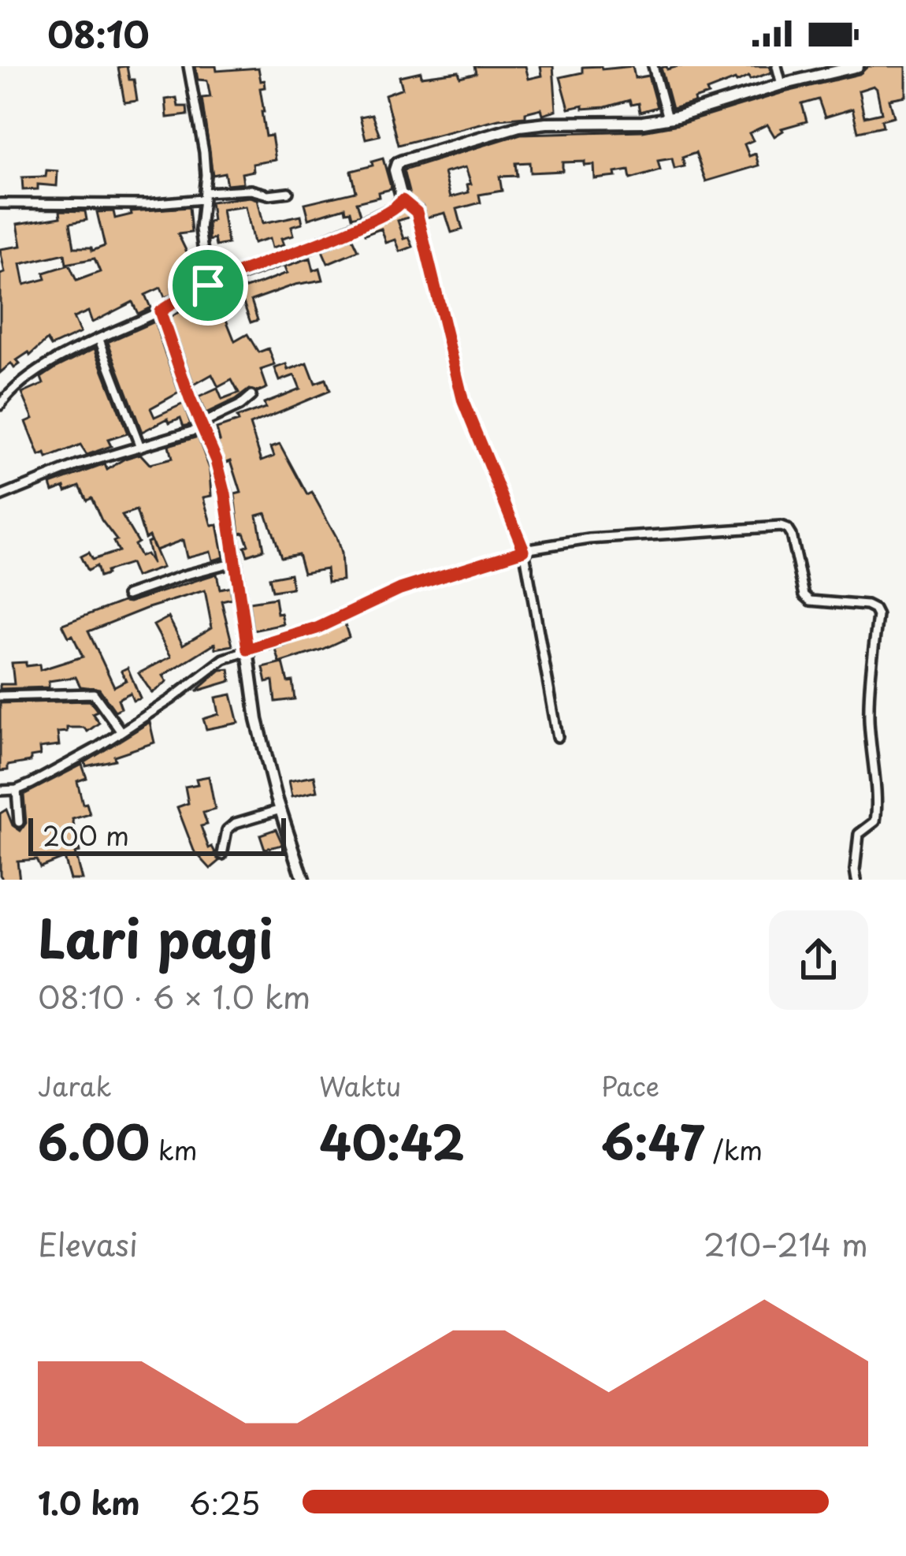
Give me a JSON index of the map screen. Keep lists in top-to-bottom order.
{
  "scale_bar": "200 m",
  "page": {
    "status": "08:10",
    "scale": "200 m",
    "heading": ["Lari pagi", "08:10 · 6 × 1.0 km"],
    "stats": [
      ["Jarak", "6.00 km"],
      ["Waktu", "40:42"],
      ["Pace", "6:47 /km"]
    ],
    "chart": ["Elevasi", "210–214 m"],
    "list": [
      {
        "name": "1.0 km",
        "note": "6:25"
      }
    ]
  }
}
